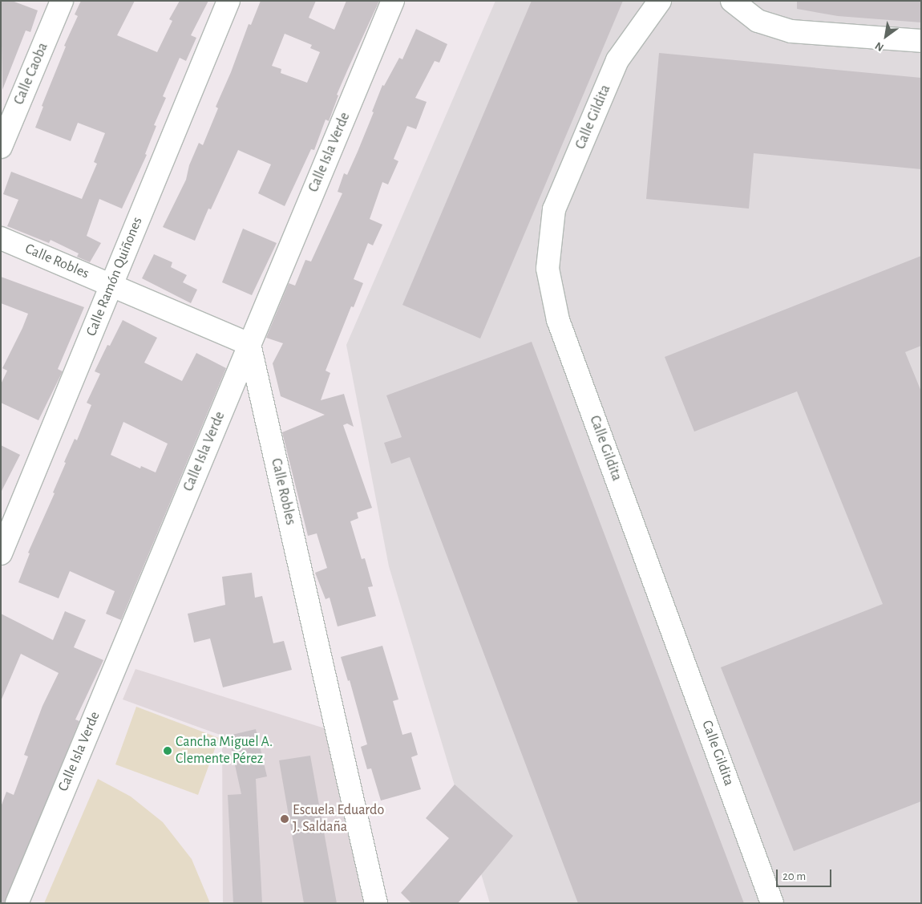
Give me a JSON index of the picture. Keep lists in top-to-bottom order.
{
  "streets": {
    "street": [
      "Calle Caoba",
      "Calle Gildita",
      "Calle Isla Verde",
      "Calle Robles",
      "Calle Ramón Quiñones"
    ]
  },
  "crossings": [
    ["Calle Isla Verde", "Calle Robles"],
    ["Calle Robles", "Calle Ramón Quiñones"]
  ],
  "places": ["Cancha Miguel A. Clemente Pérez", "Escuela Eduardo J. Saldaña"],
  "scale_bar": "20 m",
  "north": "bottom left"
}
